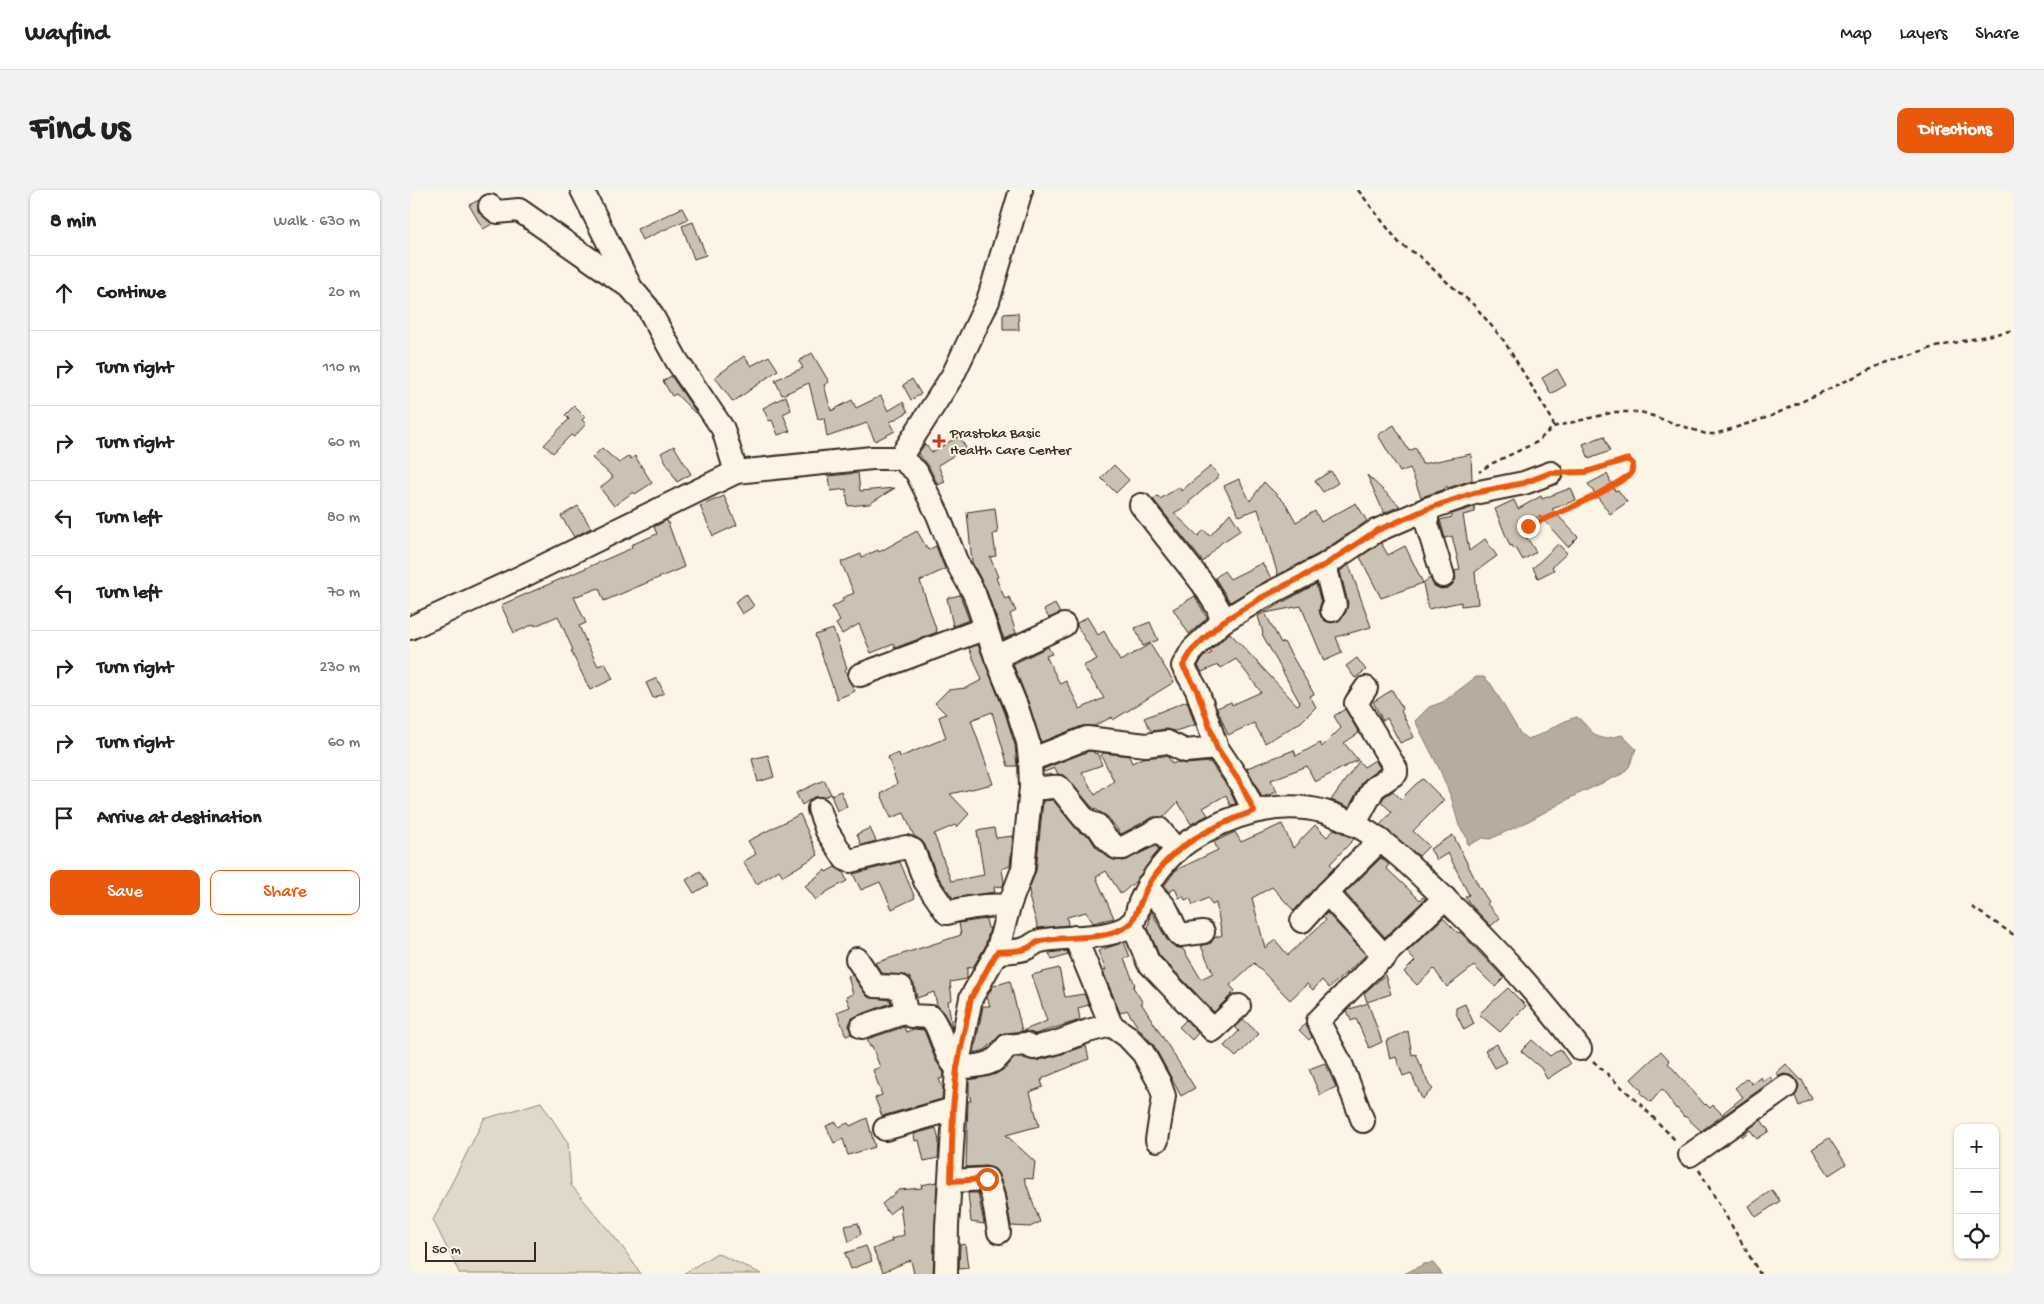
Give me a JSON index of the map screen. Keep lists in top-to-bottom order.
{
  "places": {
    "health": ["Prastoka Basic Health Care Center"]
  },
  "scale_bar": "50 m",
  "page": {
    "header": "Wayfind",
    "nav": ["Map", "Layers", "Share"],
    "buttons": [
      "Directions",
      ["Save", "Share"]
    ],
    "title": "Find us",
    "heading": ["8 min", "Walk · 630 m"],
    "list": [
      ["Continue", "20 m"],
      ["Turn right", "110 m"],
      ["Turn right", "60 m"],
      ["Turn left", "80 m"],
      ["Turn left", "70 m"],
      ["Turn right", "230 m"],
      ["Turn right", "60 m"],
      "Arrive at destination"
    ],
    "map_buttons": ["+", "−"],
    "scale": "50 m"
  }
}
